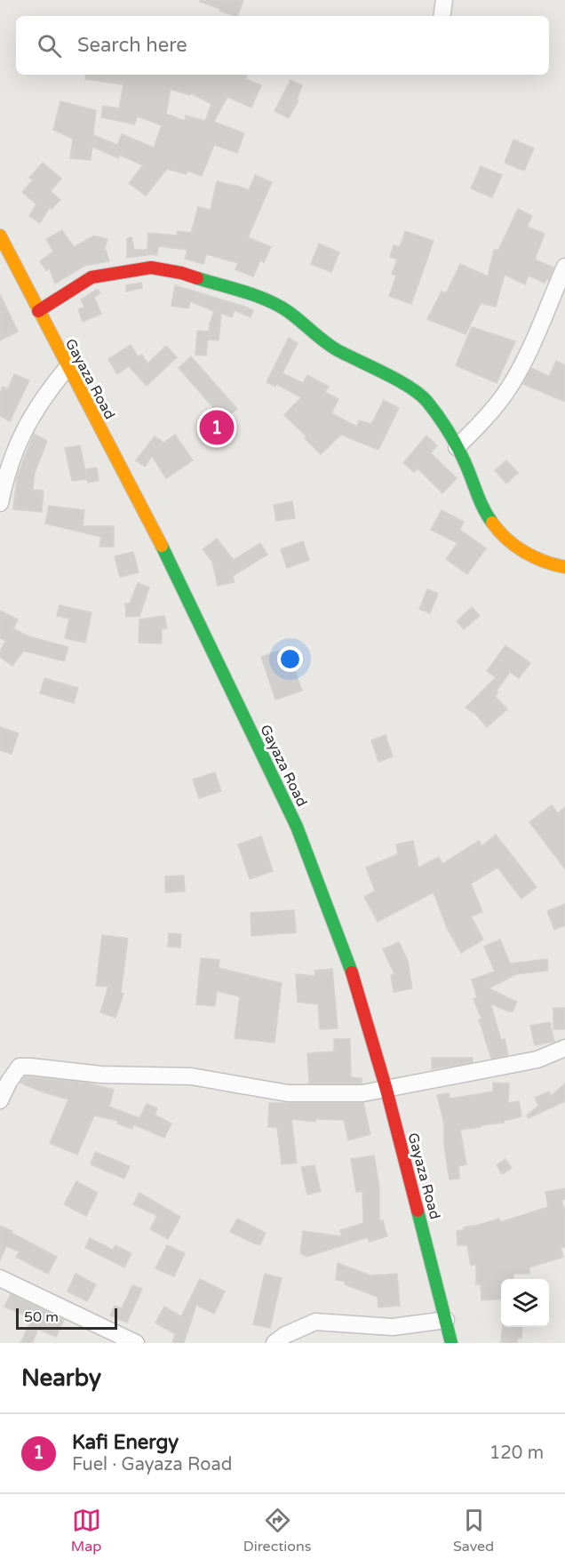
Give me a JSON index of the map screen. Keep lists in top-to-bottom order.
{
  "streets": {
    "main road": ["Gayaza Road"]
  },
  "scale_bar": "50 m",
  "page": {
    "search": "Search here",
    "pins": "1",
    "scale": "50 m",
    "heading": "Nearby",
    "list": [
      {
        "mark": "1",
        "name": "Kafi Energy",
        "note": "Fuel · Gayaza Road",
        "value": "120 m"
      }
    ],
    "nav": ["Map", "Directions", "Saved"]
  }
}
